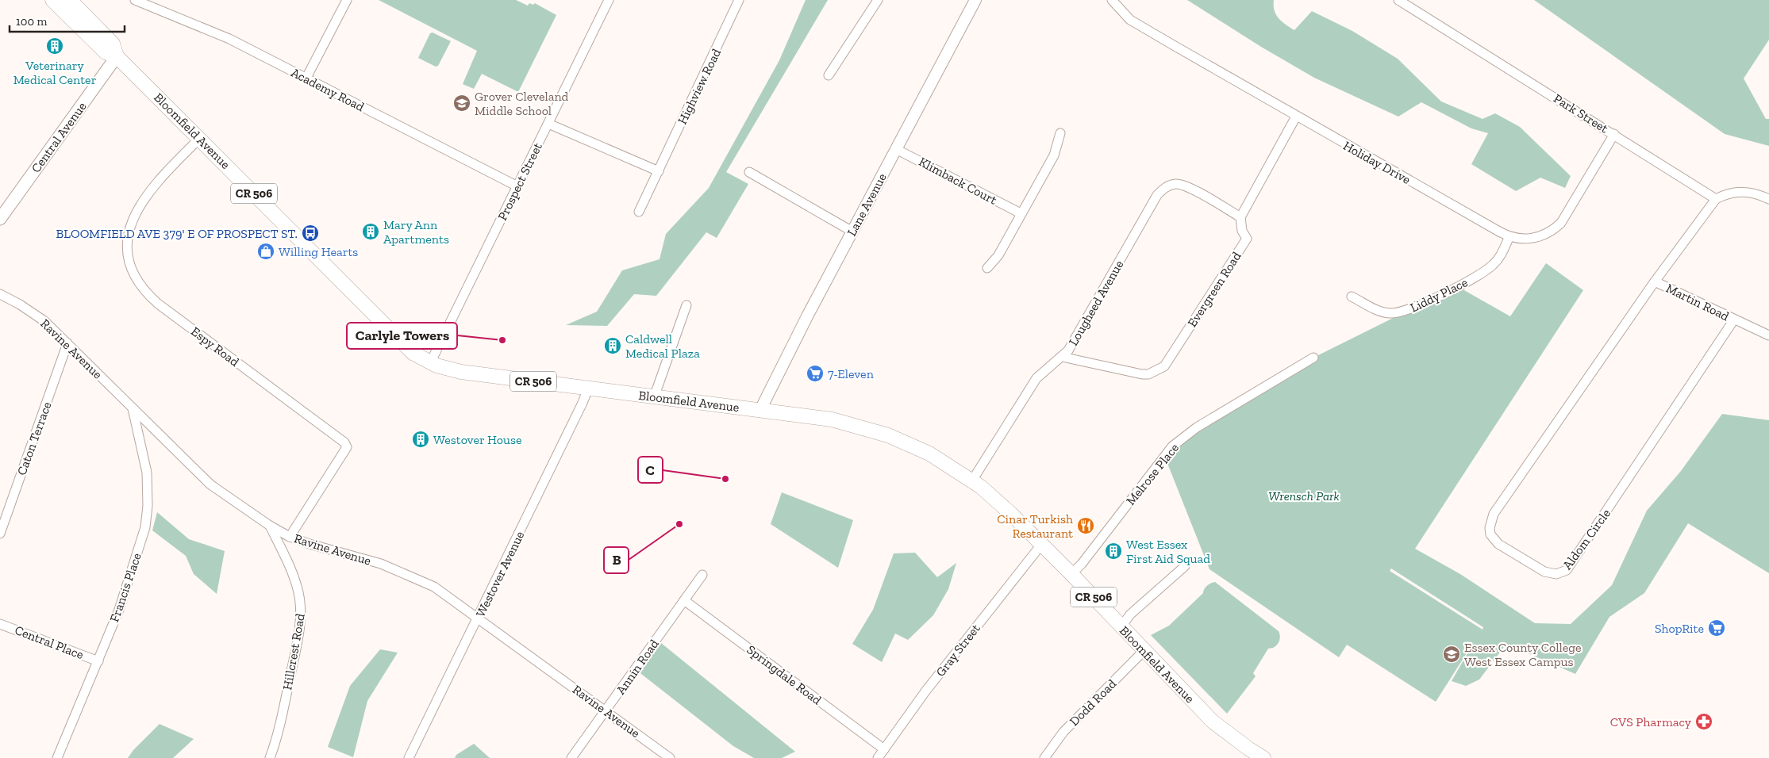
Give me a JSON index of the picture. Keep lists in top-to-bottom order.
{
  "streets": {
    "main road": ["Bloomfield Avenue", "Central Avenue", "CR 506"],
    "street": [
      "Highview Road",
      "Academy Road",
      "Park Street",
      "Holiday Drive",
      "Klimback Court",
      "Prospect Street",
      "Lane Avenue",
      "Evergreen Road",
      "Liddy Place",
      "Martin Road",
      "Lougheed Avenue",
      "Espy Road",
      "Ravine Avenue",
      "Caton Terrace",
      "Melrose Place",
      "Aldom Circle",
      "Westover Avenue",
      "Francis Place",
      "Central Place",
      "Gray Street",
      "Hillcrest Road",
      "Annin Road",
      "Springdale Road",
      "Dodd Road"
    ]
  },
  "crossings": [
    ["Academy Road", "Prospect Street"],
    ["Park Street", "Holiday Drive"],
    ["Park Street", "Martin Road"],
    ["Bloomfield Avenue", "Central Avenue"],
    ["Bloomfield Avenue", "Prospect Street"],
    ["Bloomfield Avenue", "Lane Avenue"],
    ["Bloomfield Avenue", "Lougheed Avenue"],
    ["Bloomfield Avenue", "Espy Road"],
    ["Bloomfield Avenue", "Melrose Place"],
    ["Bloomfield Avenue", "Westover Avenue"],
    ["Bloomfield Avenue", "Gray Street"],
    ["Bloomfield Avenue", "Dodd Road"],
    ["Holiday Drive", "Liddy Place"],
    ["Klimback Court", "Lane Avenue"],
    ["Evergreen Road", "Lougheed Avenue"],
    ["Martin Road", "Aldom Circle"],
    ["Espy Road", "Ravine Avenue"],
    ["Ravine Avenue", "Caton Terrace"],
    ["Ravine Avenue", "Westover Avenue"],
    ["Ravine Avenue", "Francis Place"],
    ["Ravine Avenue", "Hillcrest Road"],
    ["Ravine Avenue", "Annin Road"],
    ["Francis Place", "Central Place"],
    ["Gray Street", "Springdale Road"],
    ["Annin Road", "Springdale Road"]
  ],
  "parks": ["Wrensch Park"],
  "places": {
    "building": [
      "Veterinary Medical Center",
      "Mary Ann Apartments",
      "Caldwell Medical Plaza",
      "Westover House",
      "West Essex First Aid Squad"
    ],
    "school or university": ["Grover Cleveland Middle School", "Essex County College West Essex Campus"],
    "bus stop": ["BLOOMFIELD AVE 379' E OF PROSPECT ST."],
    "shop": ["Willing Hearts"],
    "other": ["Carlyle Towers", "C", "B"],
    "supermarket": ["7-Eleven", "ShopRite"],
    "restaurant": ["Cinar Turkish Restaurant"],
    "pharmacy": ["CVS Pharmacy"]
  },
  "scale_bar": "100 m"
}
